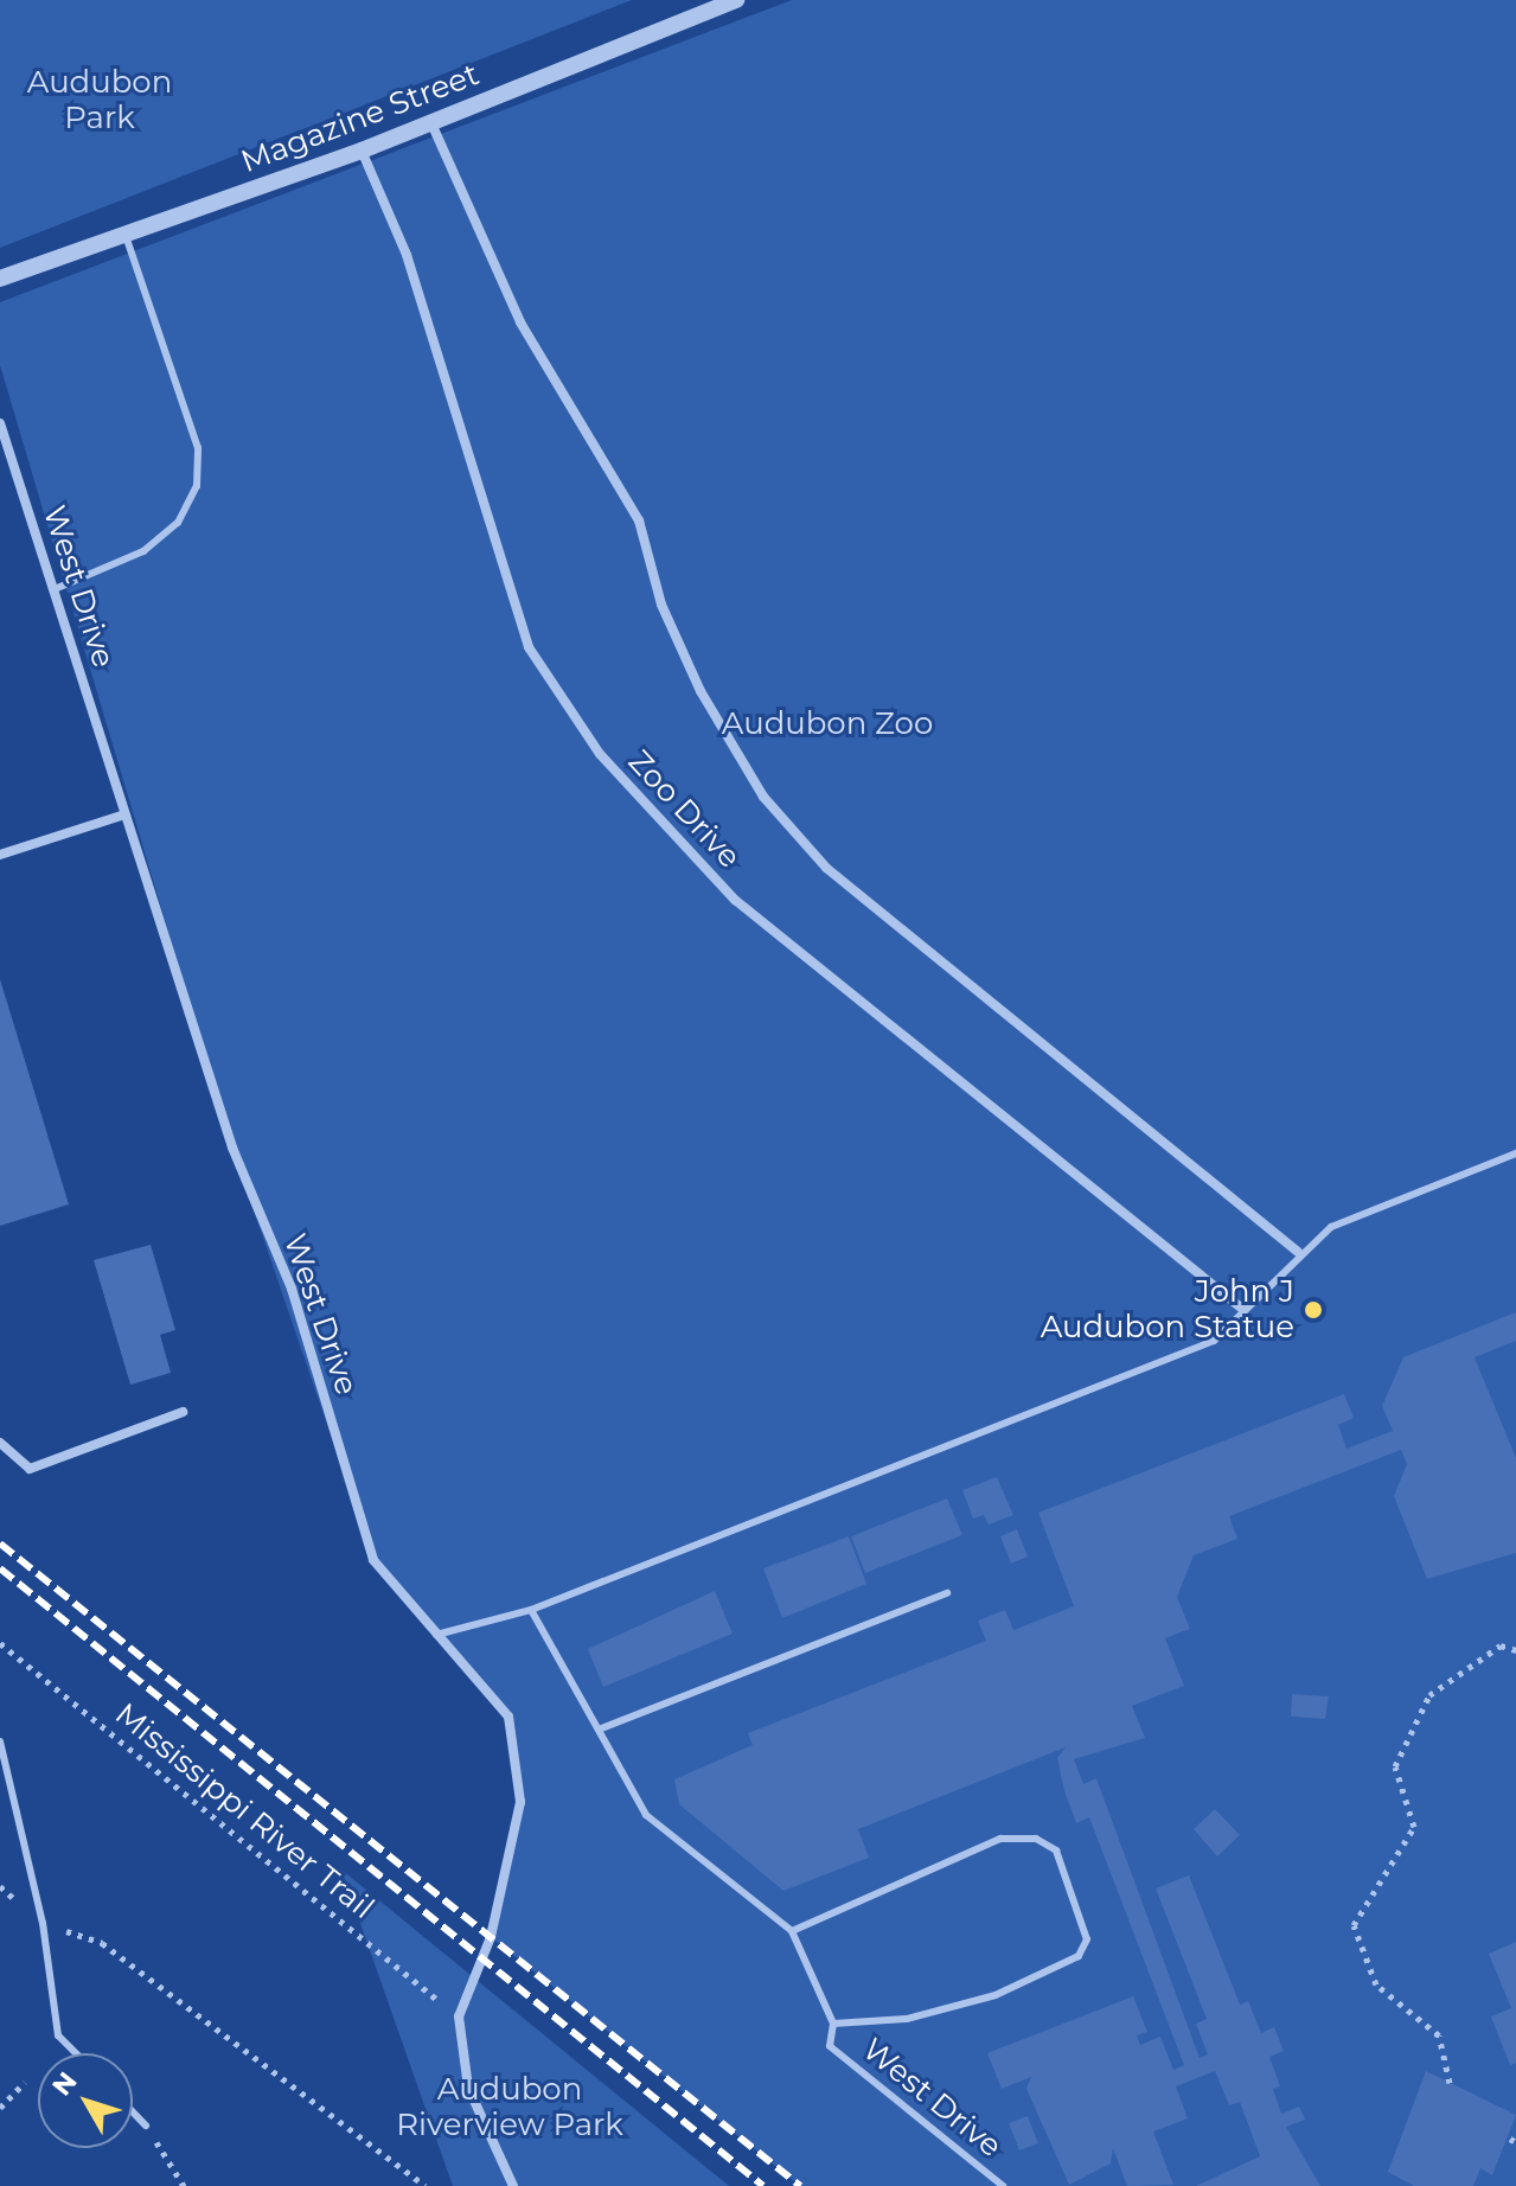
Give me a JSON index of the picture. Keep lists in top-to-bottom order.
{
  "streets": {
    "street": ["Magazine Street", "West Drive", "Zoo Drive"],
    "path": ["Mississippi River Trail"]
  },
  "crossings": [
    ["Magazine Street", "Zoo Drive"],
    ["West Drive", "Mississippi River Trail"]
  ],
  "parks": ["Audubon Park", "Audubon Zoo", "Audubon Riverview Park"],
  "places": ["John J Audubon Statue"],
  "north": "top left"
}
